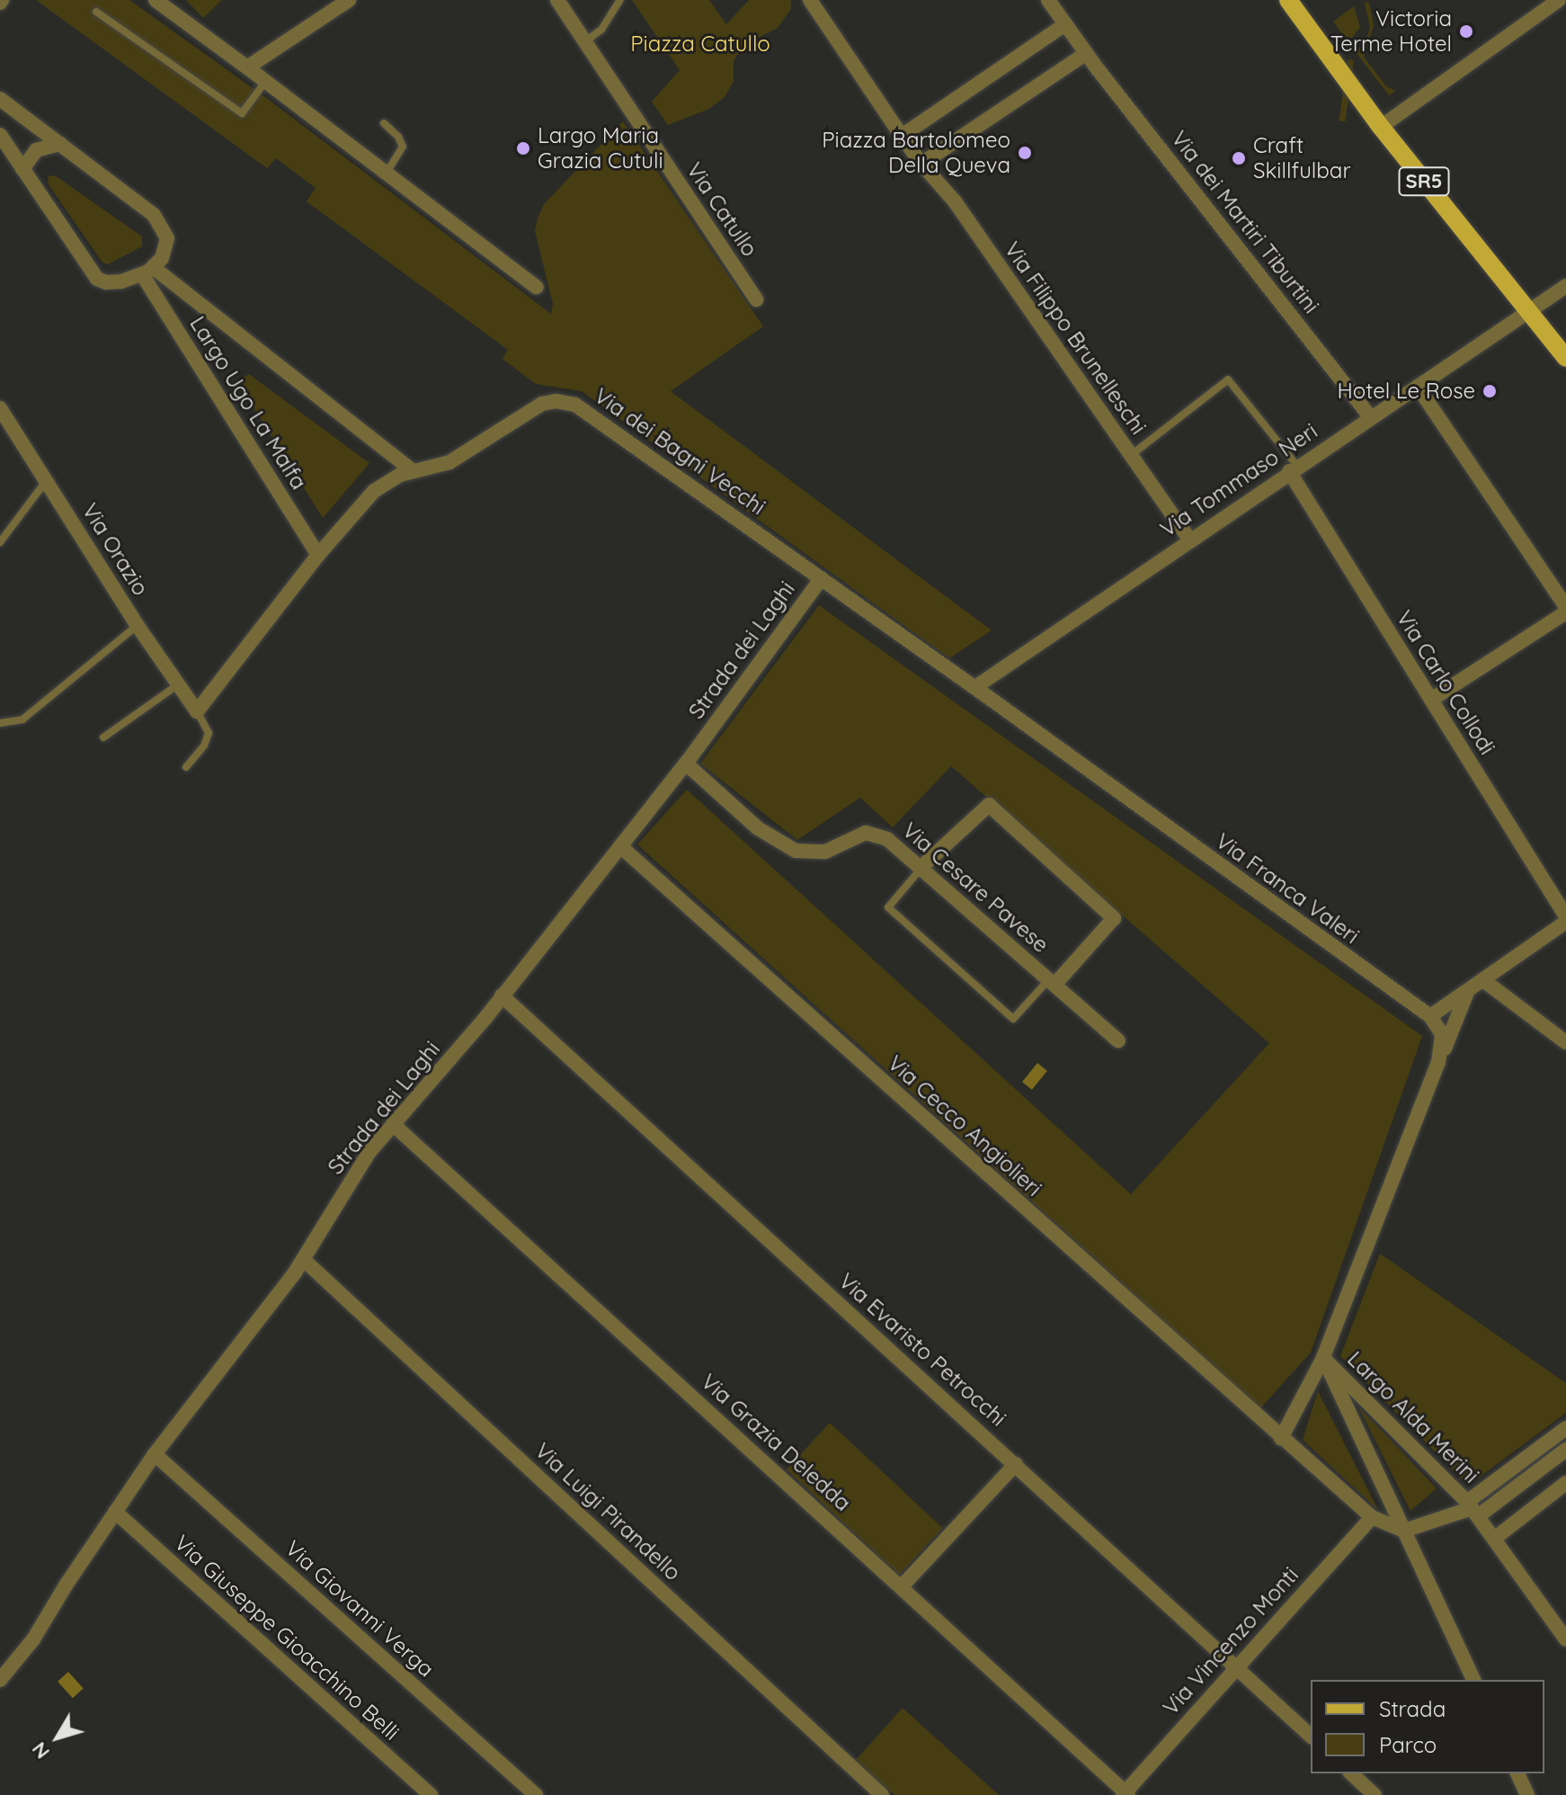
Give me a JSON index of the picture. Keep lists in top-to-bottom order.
{
  "streets": {
    "main road": ["SR5"],
    "street": [
      "Via Catullo",
      "Via dei Martiri Tiburtini",
      "Via Filippo Brunelleschi",
      "Largo Ugo La Malfa",
      "Via dei Bagni Vecchi",
      "Via Tommaso Neri",
      "Via Orazio",
      "Strada dei Laghi",
      "Via Carlo Collodi",
      "Via Cesare Pavese",
      "Via Franca Valeri",
      "Via Cecco Angiolieri",
      "Via Evaristo Petrocchi",
      "Largo Alda Merini",
      "Via Grazia Deledda",
      "Via Luigi Pirandello",
      "Via Giovanni Verga",
      "Via Giuseppe Gioacchino Belli",
      "Via Vincenzo Monti"
    ]
  },
  "crossings": [
    ["SR5", "Via Tommaso Neri"],
    ["Via dei Martiri Tiburtini", "Via Tommaso Neri"],
    ["Via Filippo Brunelleschi", "Via Tommaso Neri"],
    ["Largo Ugo La Malfa", "Via dei Bagni Vecchi"],
    ["Via dei Bagni Vecchi", "Via Orazio"],
    ["Via dei Bagni Vecchi", "Strada dei Laghi"],
    ["Via dei Bagni Vecchi", "Via Franca Valeri"],
    ["Via Tommaso Neri", "Via Carlo Collodi"],
    ["Via Tommaso Neri", "Via Franca Valeri"],
    ["Strada dei Laghi", "Via Cesare Pavese"],
    ["Strada dei Laghi", "Via Franca Valeri"],
    ["Strada dei Laghi", "Via Cecco Angiolieri"],
    ["Strada dei Laghi", "Via Evaristo Petrocchi"],
    ["Strada dei Laghi", "Via Grazia Deledda"],
    ["Strada dei Laghi", "Via Luigi Pirandello"],
    ["Strada dei Laghi", "Via Giovanni Verga"],
    ["Strada dei Laghi", "Via Giuseppe Gioacchino Belli"],
    ["Via Cecco Angiolieri", "Largo Alda Merini"],
    ["Via Evaristo Petrocchi", "Via Vincenzo Monti"],
    ["Via Grazia Deledda", "Via Vincenzo Monti"]
  ],
  "parks": ["Piazza Catullo"],
  "places": [
    "Victoria Terme Hotel",
    "Largo Maria Grazia Cutuli",
    "Piazza Bartolomeo Della Queva",
    "Craft Skillfulbar",
    "Hotel Le Rose"
  ],
  "legend": ["Strada", "Parco"],
  "north": "bottom left"
}
